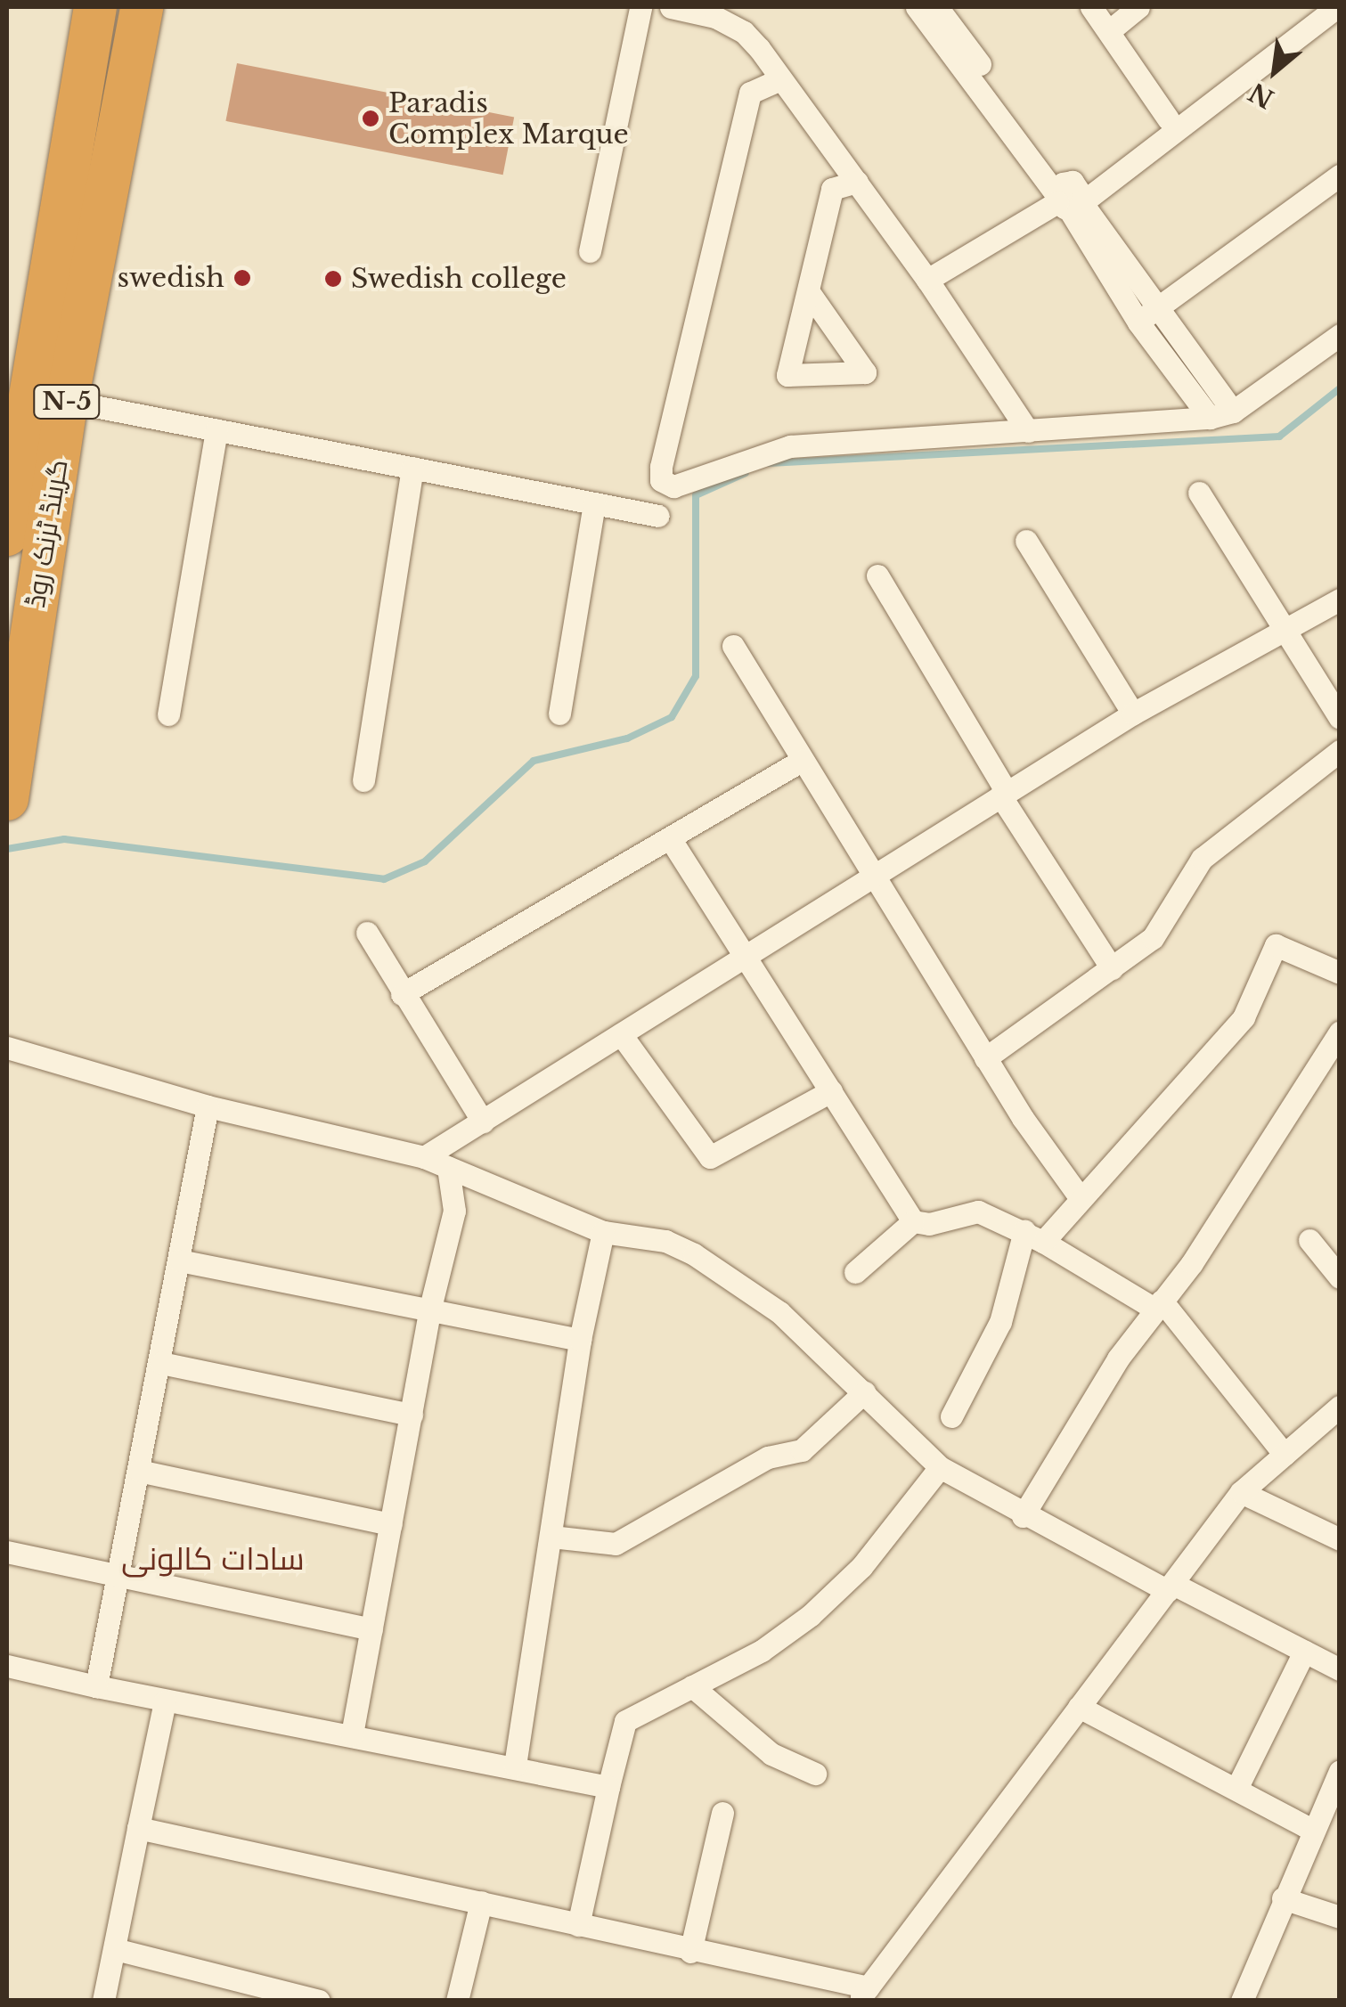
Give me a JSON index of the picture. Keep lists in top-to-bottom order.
{
  "streets": {
    "highway": ["N-5", "گرینڈ ٹرنک روڈ"]
  },
  "districts": ["سادات کالونی"],
  "places": ["Paradis Complex Marque", "swedish", "Swedish college"],
  "north": "bottom left"
}
